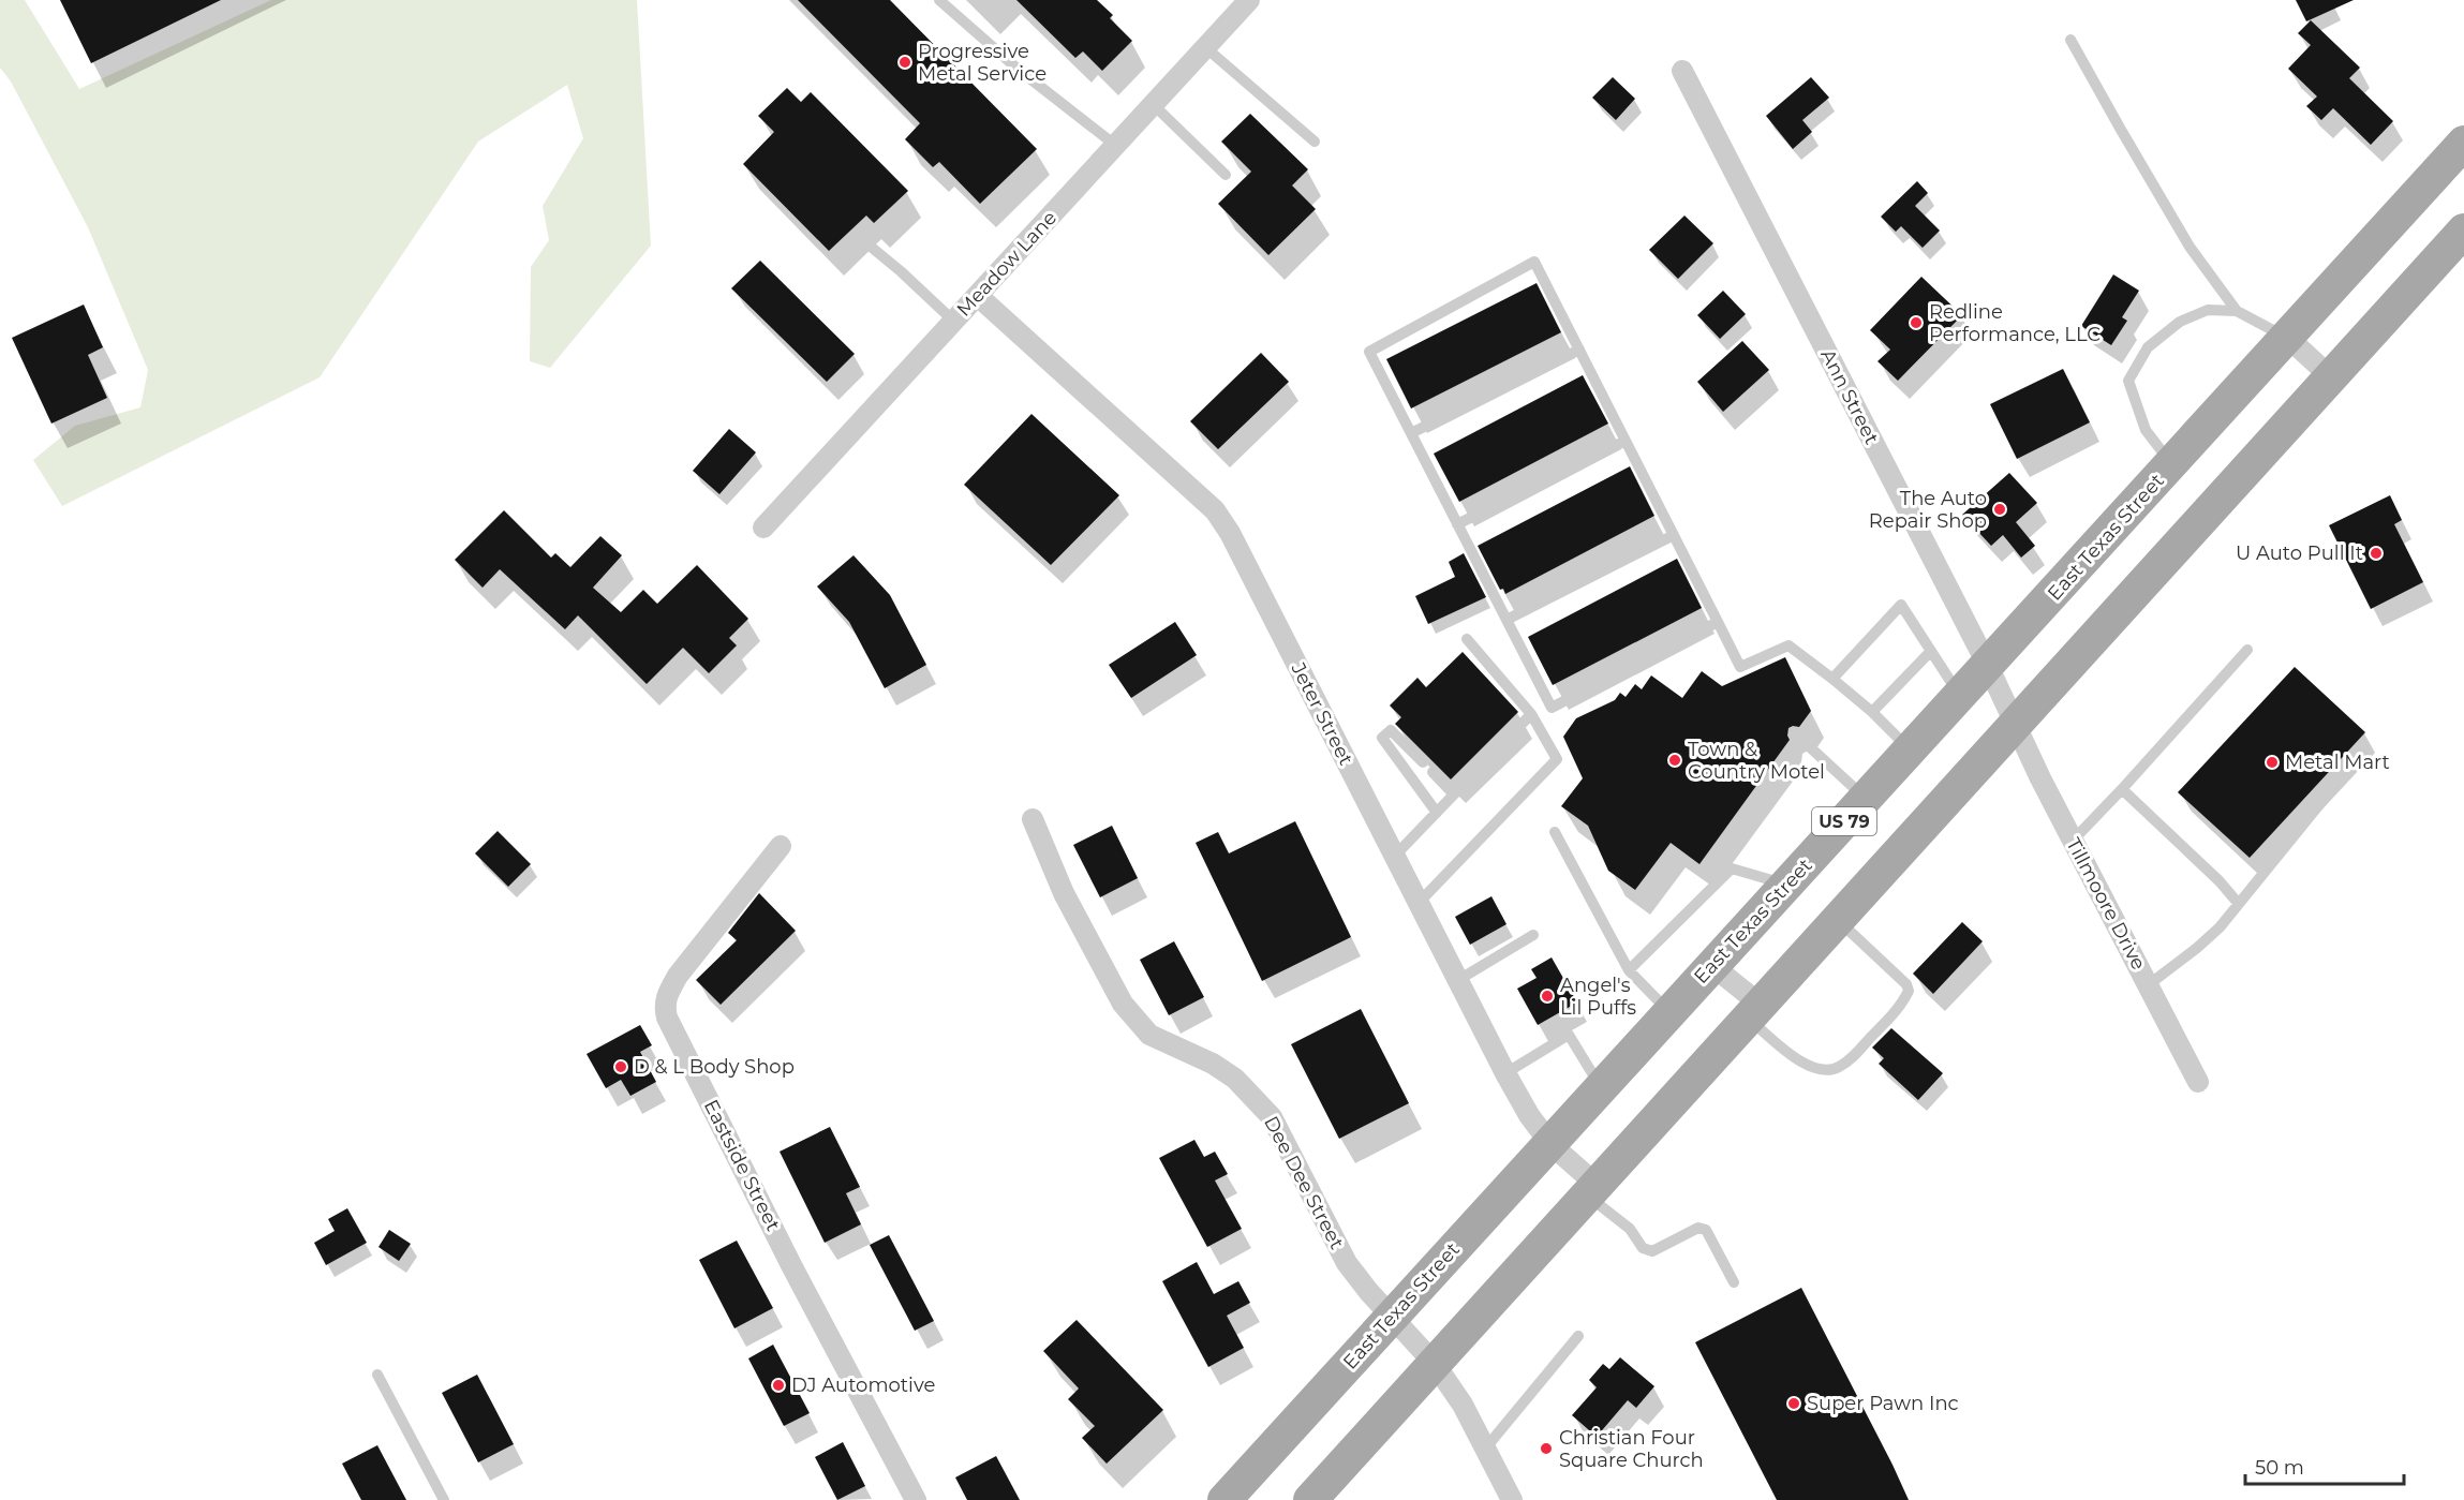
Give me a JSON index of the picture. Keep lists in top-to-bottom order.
{
  "streets": {
    "main road": ["East Texas Street", "US 79"],
    "street": [
      "Meadow Lane",
      "Ann Street",
      "Jeter Street",
      "Tillmoore Drive",
      "Eastside Street",
      "Dee Dee Street"
    ]
  },
  "crossings": [
    ["Meadow Lane", "Jeter Street"],
    ["Ann Street", "East Texas Street"],
    ["Ann Street", "US 79"],
    ["Ann Street", "Tillmoore Drive"],
    ["East Texas Street", "Jeter Street"],
    ["East Texas Street", "Dee Dee Street"],
    ["Jeter Street", "US 79"],
    ["US 79", "Tillmoore Drive"],
    ["US 79", "Dee Dee Street"]
  ],
  "places": [
    "Progressive Metal Service",
    "Redline Performance, LLC",
    "The Auto Repair Shop",
    "U Auto Pull It",
    "Town & Country Motel",
    "Metal Mart",
    "Angel's Lil Puffs",
    "D & L Body Shop",
    "DJ Automotive",
    "Super Pawn Inc",
    "Christian Four Square Church"
  ],
  "scale_bar": "50 m"
}
